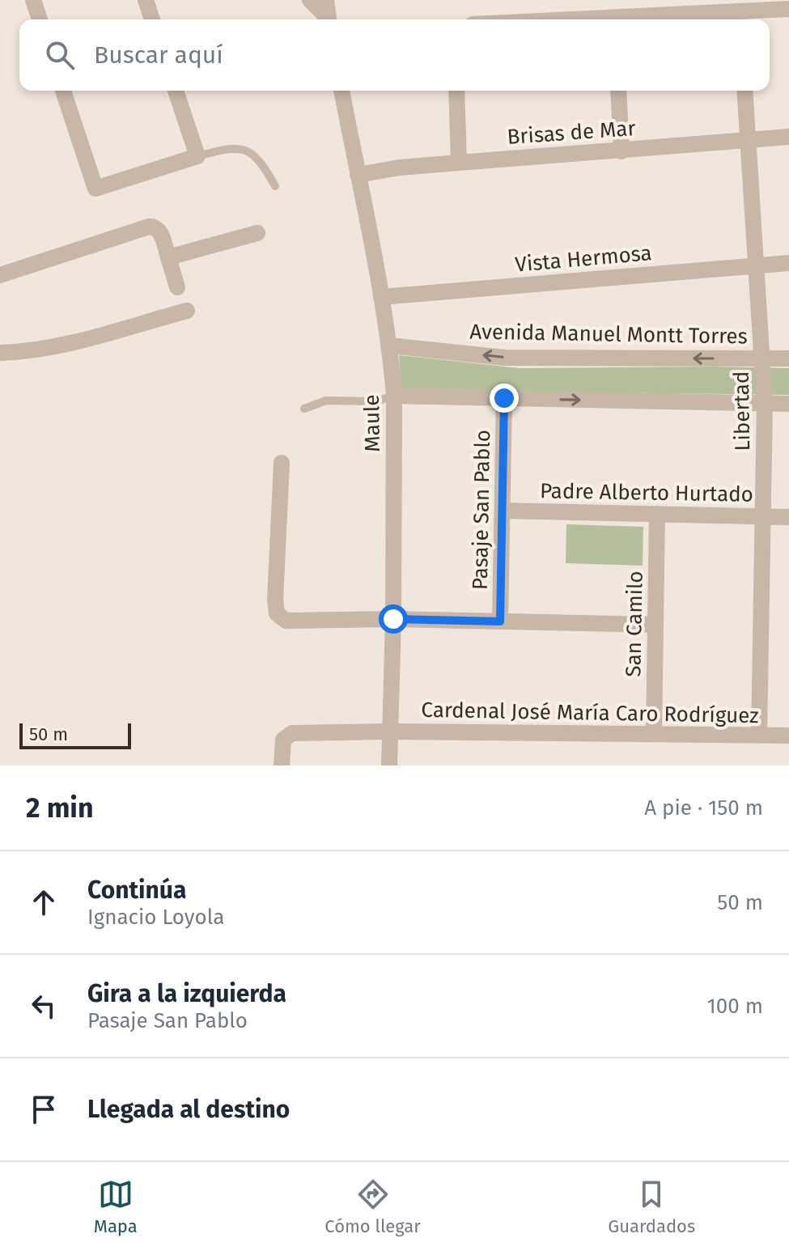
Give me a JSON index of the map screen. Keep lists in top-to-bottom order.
{
  "streets": {
    "street": [
      "Brisas de Mar",
      "Vista Hermosa",
      "Avenida Manuel Montt Torres",
      "Libertad",
      "Maule",
      "Padre Alberto Hurtado",
      "Pasaje San Pablo",
      "San Camilo",
      "Cardenal José María Caro Rodríguez"
    ]
  },
  "crossings": [
    ["Brisas de Mar", "Libertad"],
    ["Brisas de Mar", "Maule"],
    ["Vista Hermosa", "Libertad"],
    ["Vista Hermosa", "Maule"],
    ["Avenida Manuel Montt Torres", "Libertad"],
    ["Avenida Manuel Montt Torres", "Maule"],
    ["Libertad", "Padre Alberto Hurtado"],
    ["Libertad", "Cardenal José María Caro Rodríguez"],
    ["Maule", "Cardenal José María Caro Rodríguez"],
    ["Padre Alberto Hurtado", "Pasaje San Pablo"],
    ["Padre Alberto Hurtado", "San Camilo"],
    ["San Camilo", "Cardenal José María Caro Rodríguez"]
  ],
  "scale_bar": "50 m",
  "page": {
    "search": "Buscar aquí",
    "scale": "50 m",
    "heading": ["2 min", "A pie · 150 m"],
    "list": [
      ["Continúa", "Ignacio Loyola", "50 m"],
      ["Gira a la izquierda", "Pasaje San Pablo", "100 m"],
      "Llegada al destino"
    ],
    "nav": ["Mapa", "Cómo llegar", "Guardados"]
  }
}
